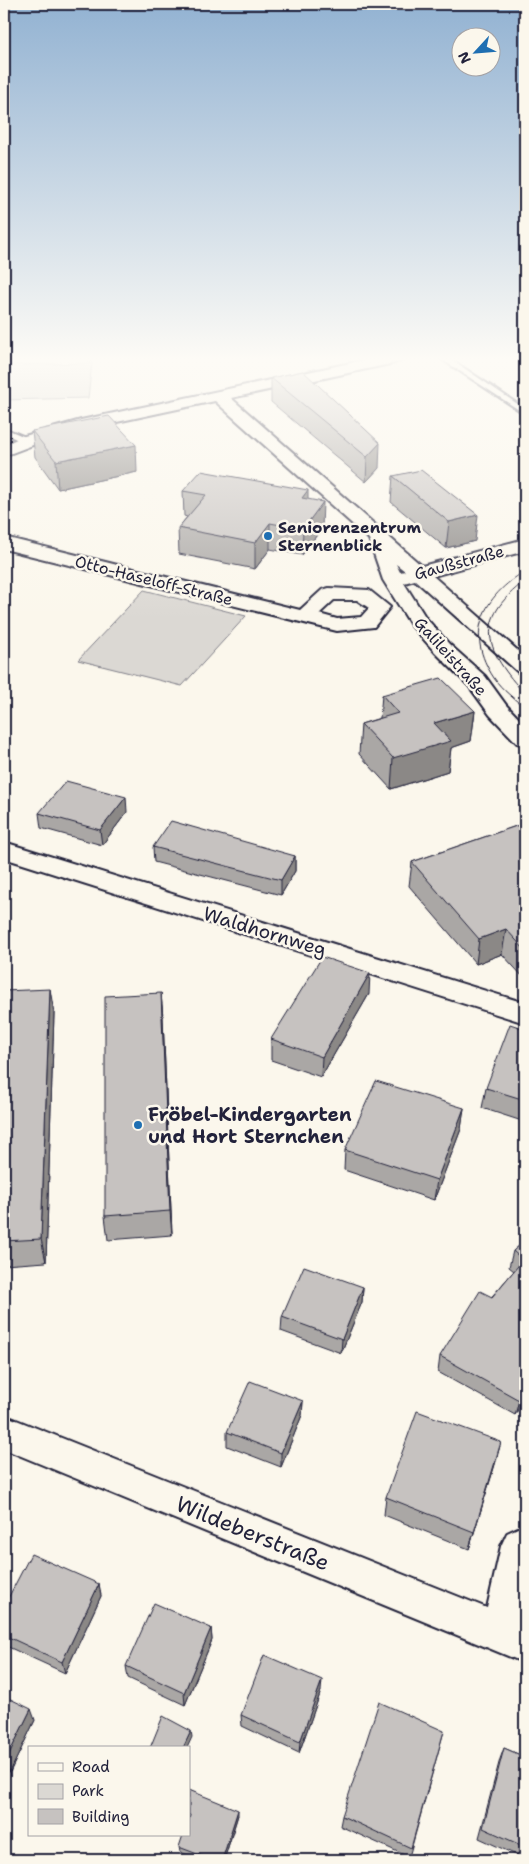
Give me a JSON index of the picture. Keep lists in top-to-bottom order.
{
  "streets": {
    "street": [
      "Gaußstraße",
      "Otto-Haseloff-Straße",
      "Galileistraße",
      "Waldhornweg",
      "Wildeberstraße"
    ]
  },
  "crossings": [
    ["Gaußstraße", "Galileistraße"]
  ],
  "places": ["Seniorenzentrum Sternenblick", "Fröbel-Kindergarten und Hort Sternchen"],
  "legend": ["Road", "Park", "Building"],
  "north": "bottom left"
}
